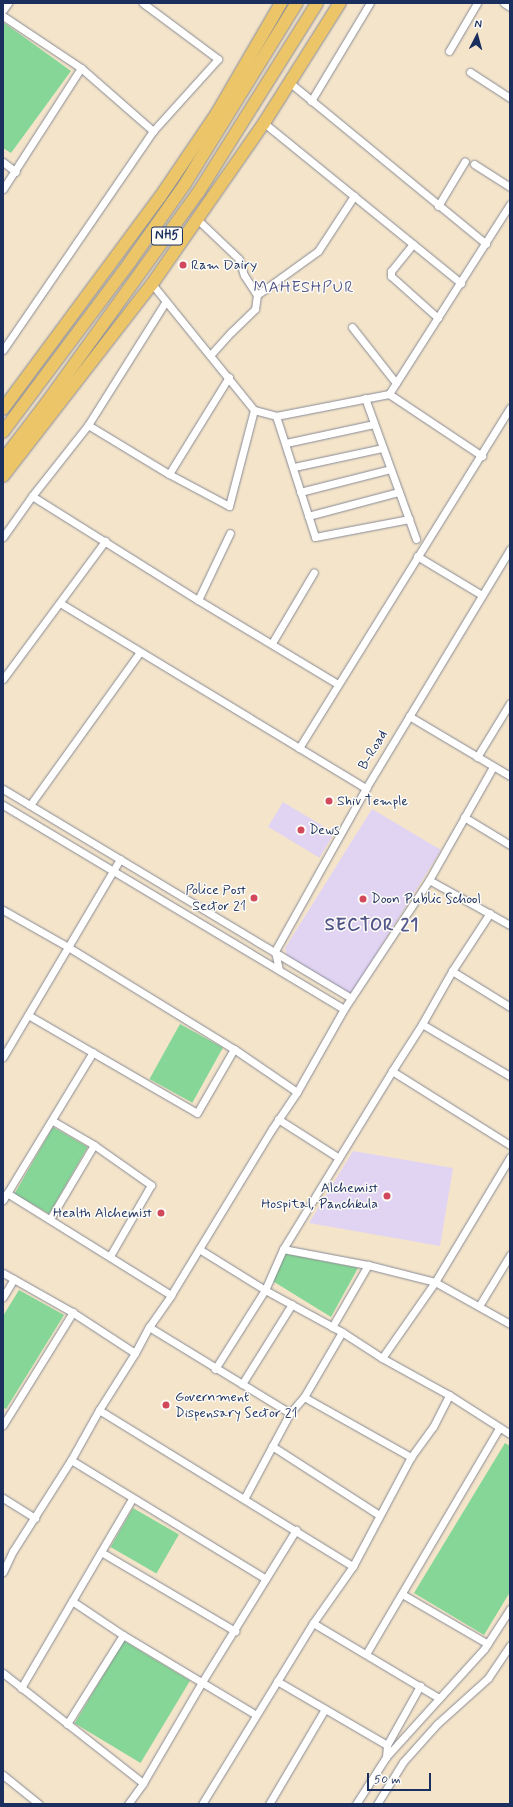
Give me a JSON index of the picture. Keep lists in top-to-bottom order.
{
  "streets": {
    "highway": ["NH5"],
    "street": ["B-Road"]
  },
  "districts": ["MAHESHPUR", "SECTOR 21"],
  "places": [
    "Ram Dairy",
    "Shiv Temple",
    "Dews",
    "Police Post Sector 21",
    "Doon Public School",
    "Alchemist Hospital, Panchkula",
    "Health Alchemist",
    "Government Dispensary Sector 21"
  ],
  "scale_bar": "50 m",
  "north": "top"
}
